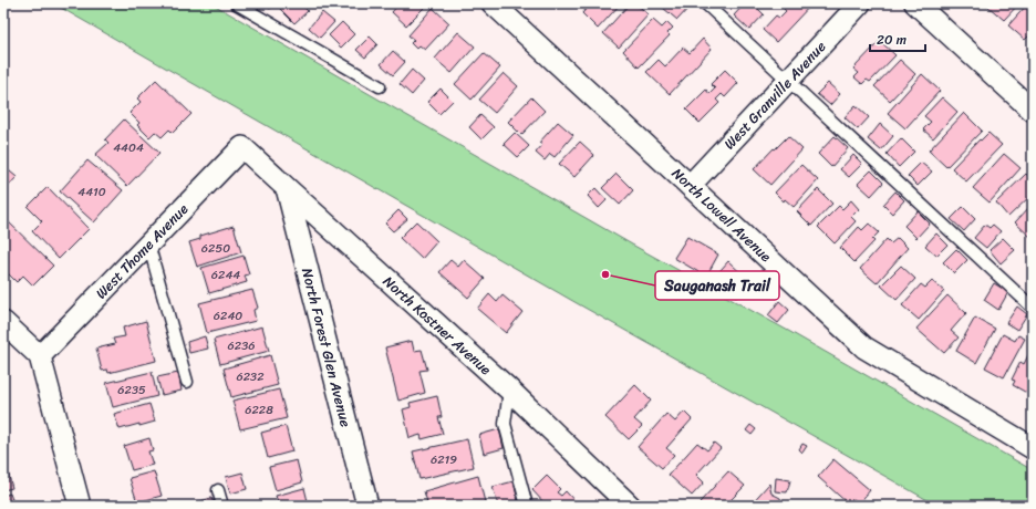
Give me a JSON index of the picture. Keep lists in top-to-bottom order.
{
  "streets": {
    "street": [
      "West Granville Avenue",
      "North Lowell Avenue",
      "West Thome Avenue",
      "North Kostner Avenue",
      "North Forest Glen Avenue"
    ]
  },
  "crossings": [
    ["West Granville Avenue", "North Lowell Avenue"],
    ["West Thome Avenue", "North Kostner Avenue"],
    ["North Kostner Avenue", "North Forest Glen Avenue"]
  ],
  "places": ["Sauganash Trail"],
  "house_numbers": [
    "4404",
    "4410",
    "6250",
    "6244",
    "6240",
    "6236",
    "6232",
    "6235",
    "6228",
    "6219"
  ],
  "scale_bar": "20 m"
}
